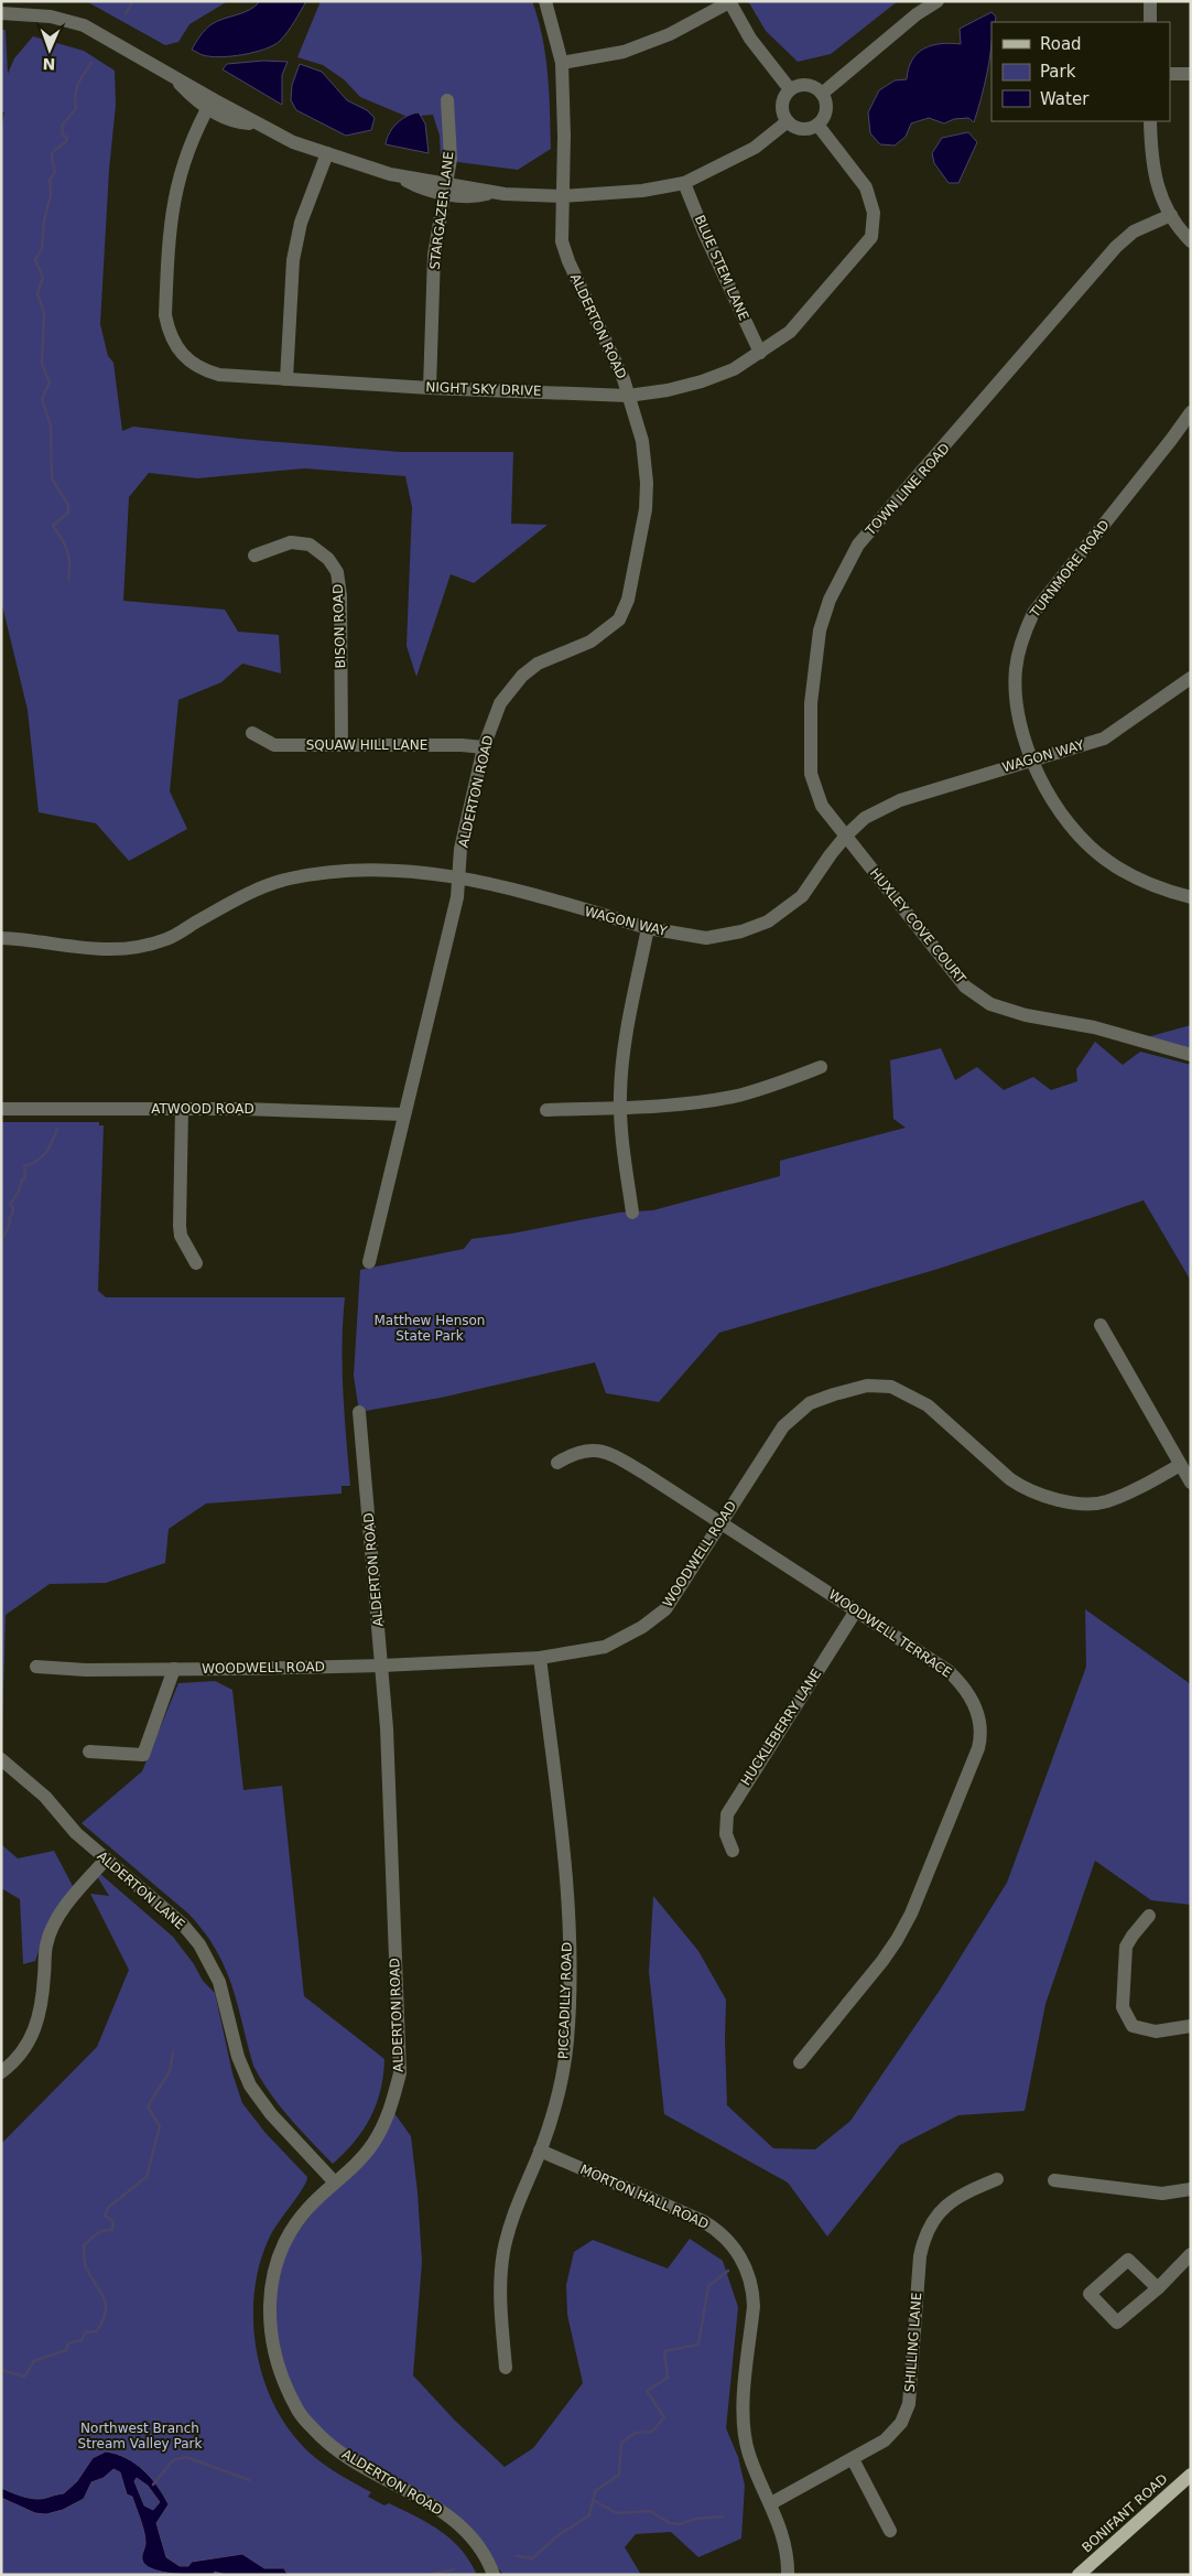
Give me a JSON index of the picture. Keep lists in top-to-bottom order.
{
  "streets": {
    "main road": ["BONIFANT ROAD"],
    "street": [
      "STARGAZER LANE",
      "BLUE STEM LANE",
      "ALDERTON ROAD",
      "NIGHT SKY DRIVE",
      "TOWN LINE ROAD",
      "TURNMORE ROAD",
      "BISON ROAD",
      "SQUAW HILL LANE",
      "WAGON WAY",
      "HUXLEY COVE COURT",
      "ATWOOD ROAD",
      "WOODWELL ROAD",
      "WOODWELL TERRACE",
      "HUCKLEBERRY LANE",
      "ALDERTON LANE",
      "PICCADILLY ROAD",
      "MORTON HALL ROAD",
      "SHILLING LANE"
    ]
  },
  "crossings": [
    ["STARGAZER LANE", "NIGHT SKY DRIVE"],
    ["BLUE STEM LANE", "NIGHT SKY DRIVE"],
    ["ALDERTON ROAD", "NIGHT SKY DRIVE"],
    ["ALDERTON ROAD", "SQUAW HILL LANE"],
    ["ALDERTON ROAD", "WAGON WAY"],
    ["ALDERTON ROAD", "ATWOOD ROAD"],
    ["ALDERTON ROAD", "WOODWELL ROAD"],
    ["ALDERTON ROAD", "ALDERTON LANE"],
    ["TOWN LINE ROAD", "WAGON WAY"],
    ["TOWN LINE ROAD", "HUXLEY COVE COURT"],
    ["TURNMORE ROAD", "WAGON WAY"],
    ["BISON ROAD", "SQUAW HILL LANE"],
    ["WAGON WAY", "HUXLEY COVE COURT"],
    ["WOODWELL ROAD", "WOODWELL TERRACE"],
    ["WOODWELL ROAD", "PICCADILLY ROAD"],
    ["WOODWELL TERRACE", "HUCKLEBERRY LANE"],
    ["PICCADILLY ROAD", "MORTON HALL ROAD"],
    ["MORTON HALL ROAD", "SHILLING LANE"]
  ],
  "parks": ["Matthew Henson State Park", "Northwest Branch Stream Valley Park"],
  "legend": ["Road", "Park", "Water"],
  "north": "bottom"
}
